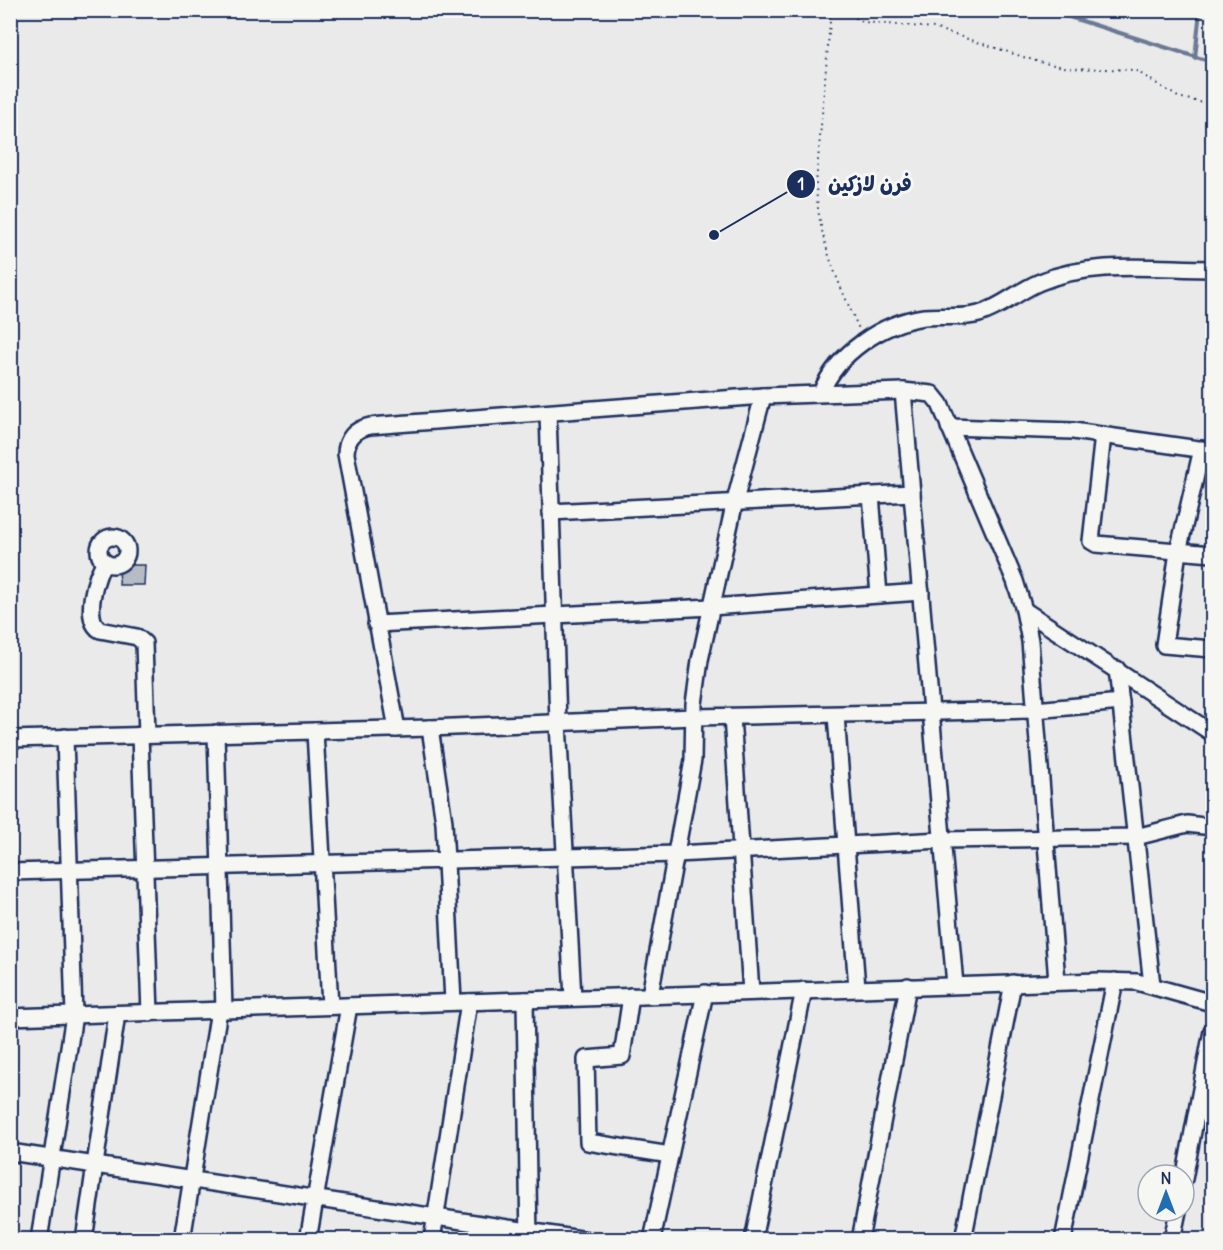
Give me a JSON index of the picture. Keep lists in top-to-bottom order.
{
  "places": ["فرن لازكين"],
  "north": "top"
}
